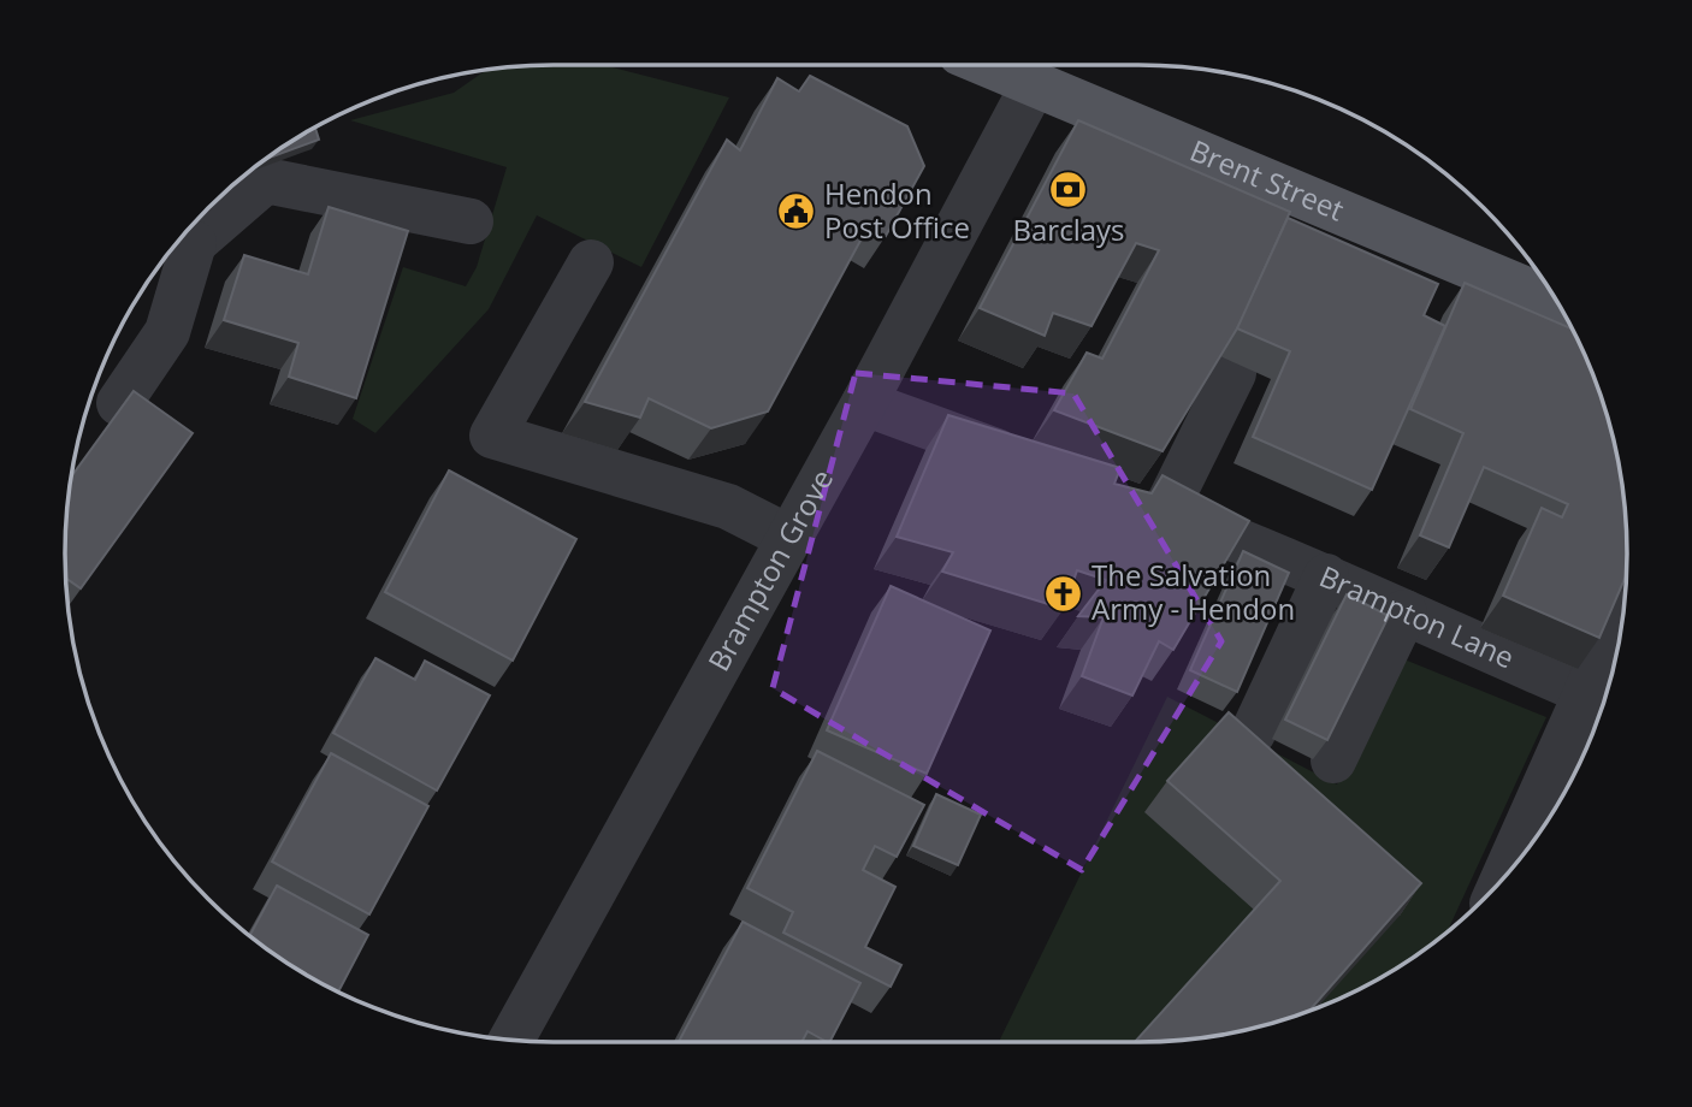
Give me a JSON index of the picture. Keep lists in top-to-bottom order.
{
  "streets": {
    "main road": ["Brent Street"],
    "street": ["Brampton Grove", "Brampton Lane"]
  },
  "crossings": [
    ["Brent Street", "Brampton Grove"]
  ],
  "places": {
    "bank": ["Barclays"],
    "public building": ["Hendon Post Office"],
    "church": ["The Salvation Army - Hendon"]
  }
}
